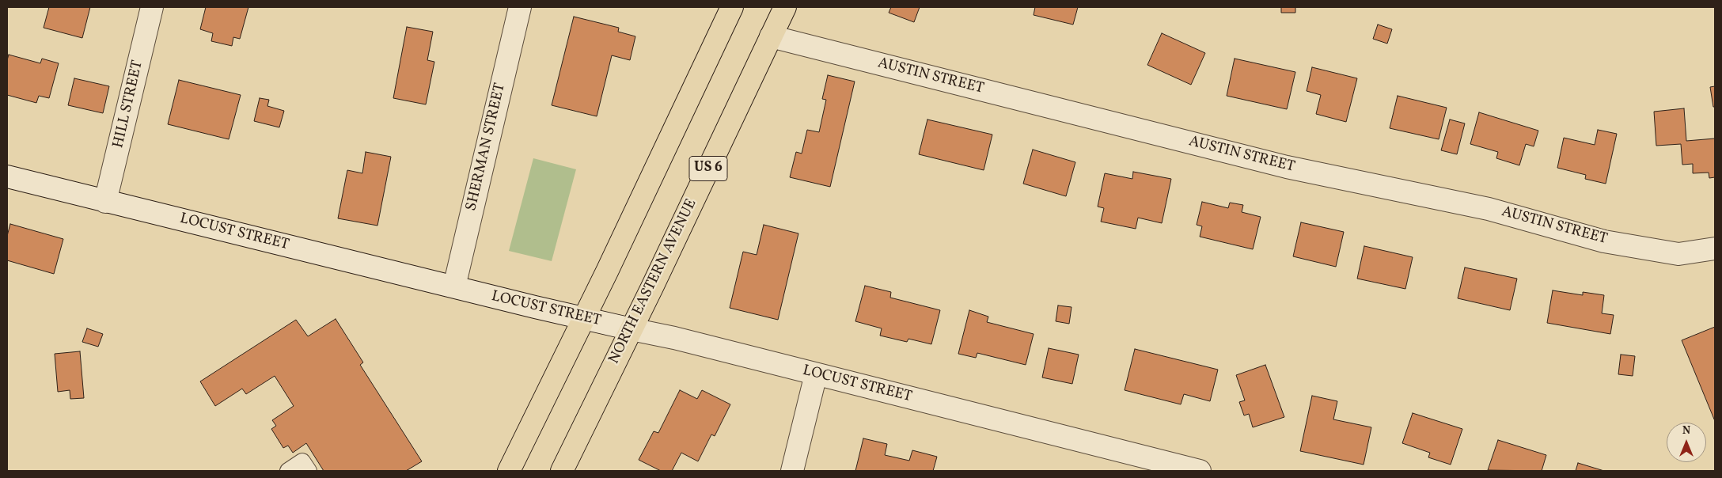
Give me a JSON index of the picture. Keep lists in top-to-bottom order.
{
  "streets": {
    "main road": ["US 6", "NORTH EASTERN AVENUE"],
    "street": [
      "AUSTIN STREET",
      "HILL STREET",
      "SHERMAN STREET",
      "LOCUST STREET"
    ]
  },
  "crossings": [
    ["AUSTIN STREET", "NORTH EASTERN AVENUE"],
    ["HILL STREET", "LOCUST STREET"],
    ["SHERMAN STREET", "LOCUST STREET"],
    ["LOCUST STREET", "NORTH EASTERN AVENUE"]
  ],
  "north": "top"
}
